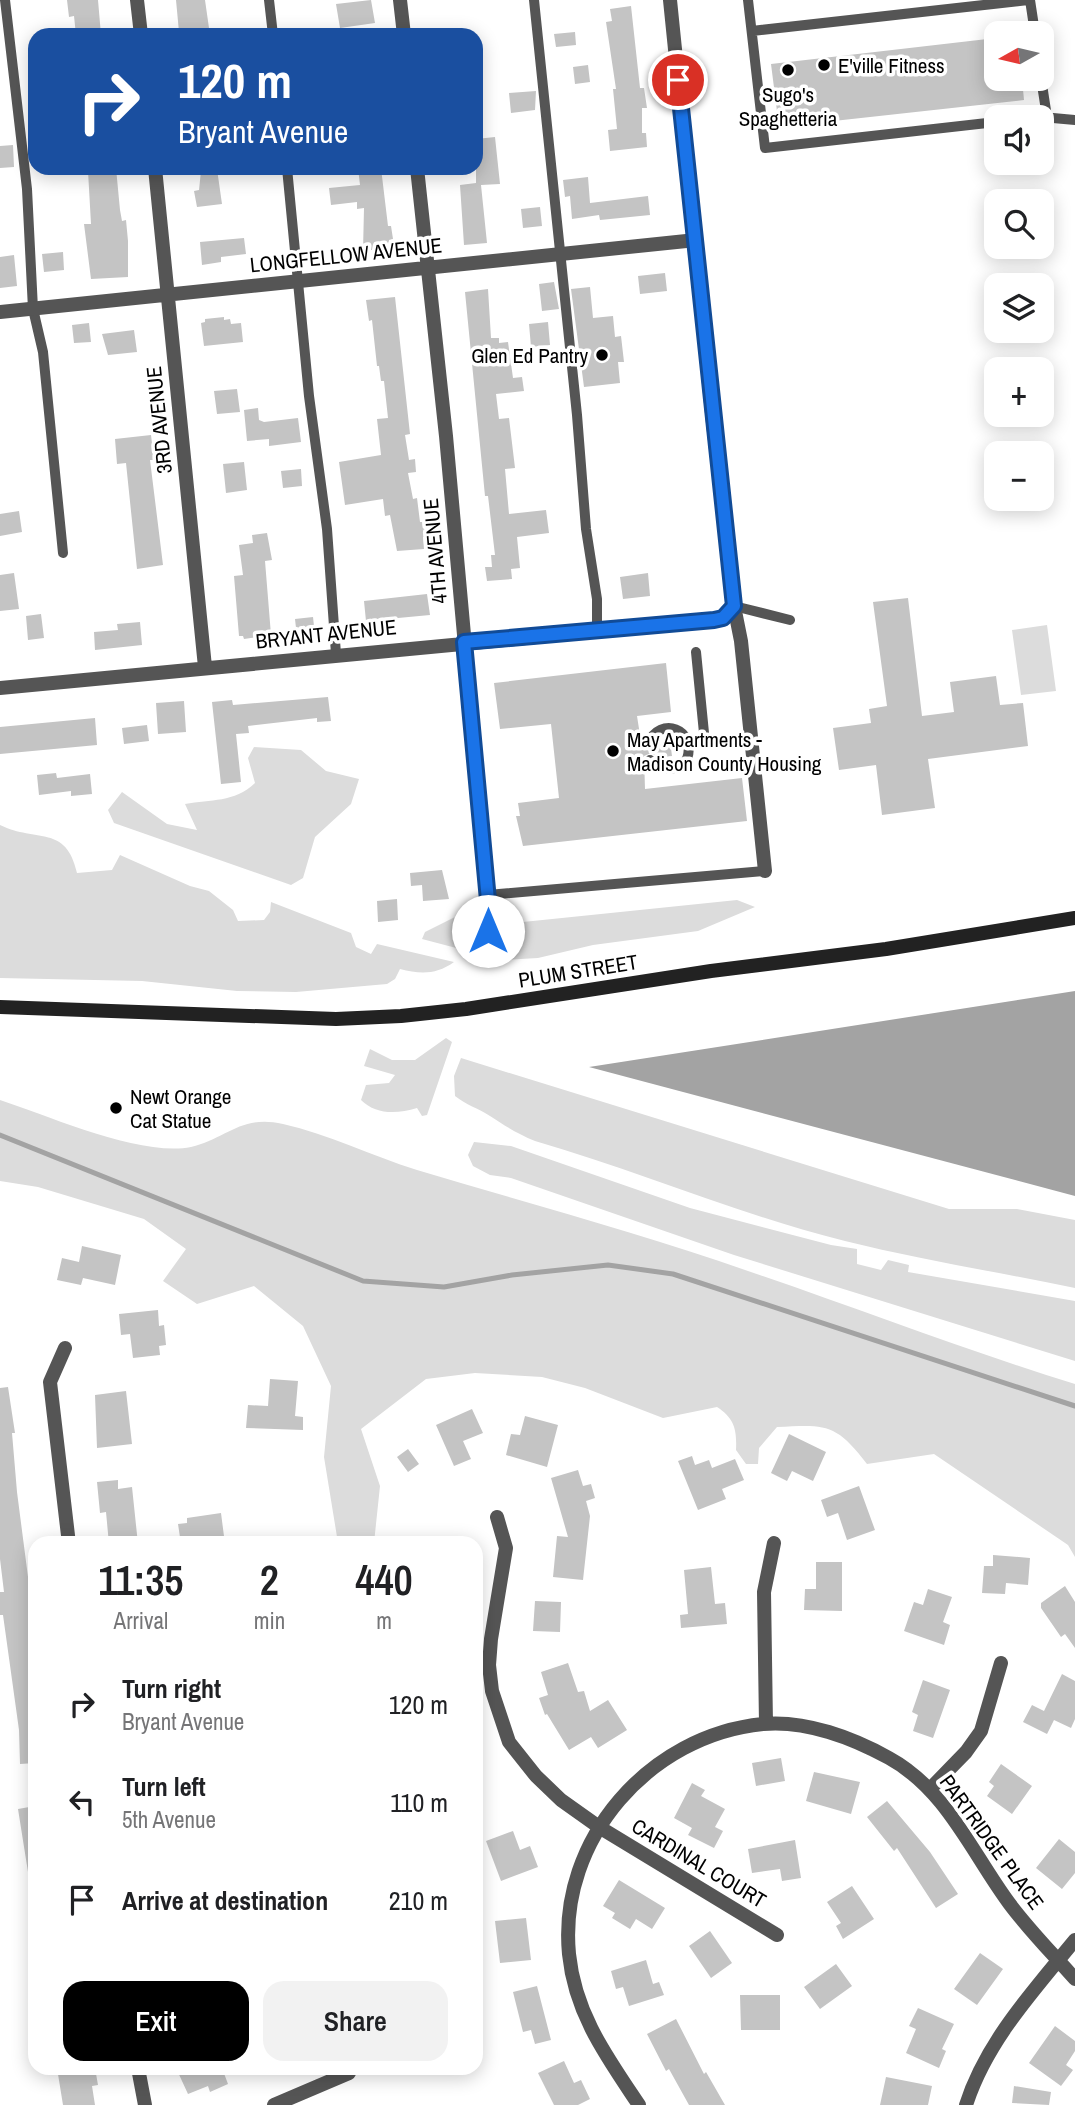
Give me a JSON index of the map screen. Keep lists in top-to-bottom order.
{
  "streets": {
    "main road": ["PLUM STREET"],
    "street": [
      "LONGFELLOW AVENUE",
      "3RD AVENUE",
      "4TH AVENUE",
      "BRYANT AVENUE",
      "PARTRIDGE PLACE",
      "CARDINAL COURT"
    ]
  },
  "crossings": [
    ["LONGFELLOW AVENUE", "3RD AVENUE"],
    ["LONGFELLOW AVENUE", "4TH AVENUE"],
    ["3RD AVENUE", "BRYANT AVENUE"],
    ["4TH AVENUE", "BRYANT AVENUE"],
    ["PARTRIDGE PLACE", "CARDINAL COURT"]
  ],
  "places": [
    "E'ville Fitness",
    "Sugo's Spaghetteria",
    "Glen Ed Pantry",
    "May Apartments - Madison County Housing",
    "Newt Orange Cat Statue"
  ],
  "north": "left",
  "page": {
    "map_buttons": ["+", "−"],
    "turn": ["120 m", "Bryant Avenue"],
    "eta": [
      "11:35",
      "Arrival",
      "2",
      "min",
      "440",
      "m"
    ],
    "list": [
      {
        "name": "Turn right",
        "note": "Bryant Avenue",
        "value": "120 m"
      },
      {
        "name": "Turn left",
        "note": "5th Avenue",
        "value": "110 m"
      },
      {
        "name": "Arrive at destination",
        "value": "210 m"
      }
    ],
    "buttons": ["Exit", "Share"]
  }
}
